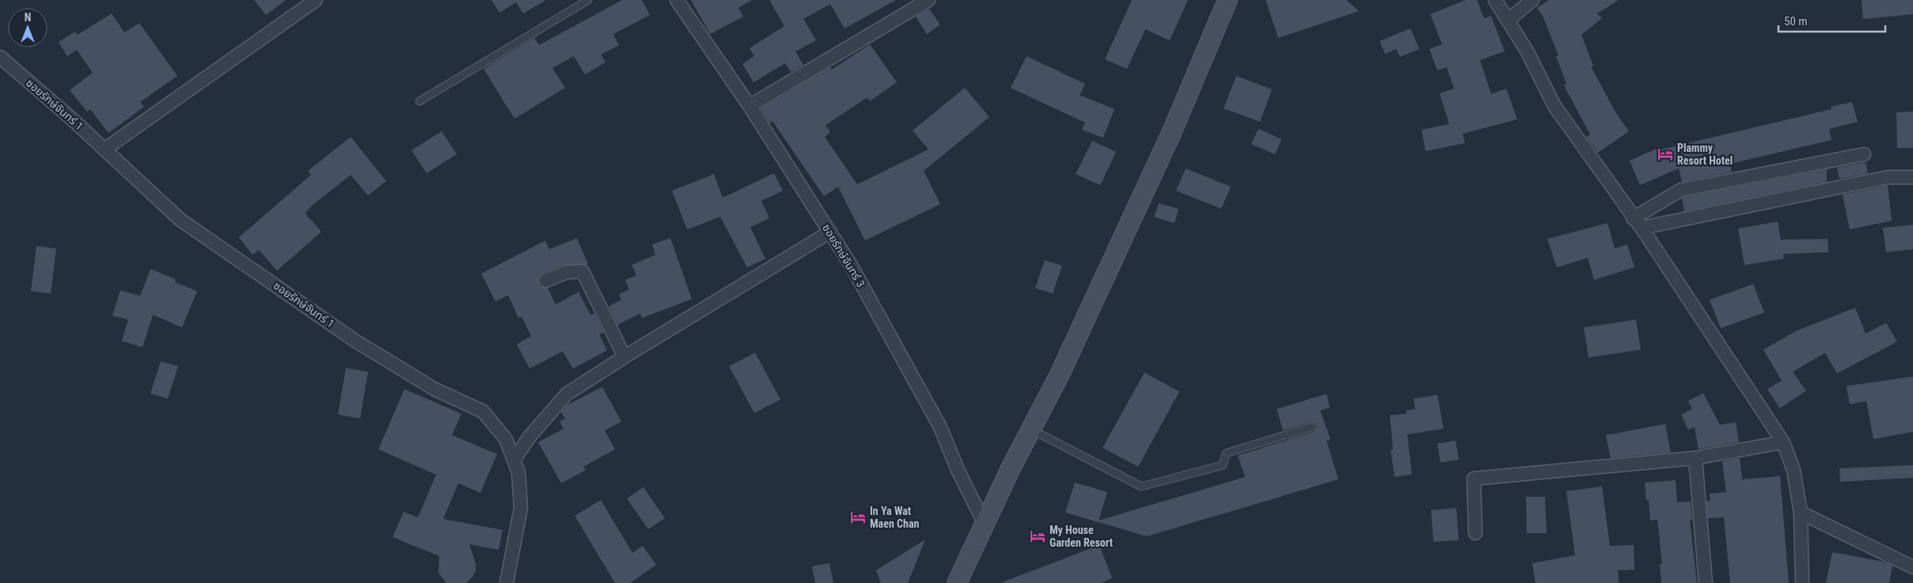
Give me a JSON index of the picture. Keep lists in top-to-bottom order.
{
  "streets": {
    "street": ["ซอยรักษ์จันทร์ 1", "ซอยรักษ์จันทร์ 3"]
  },
  "places": {
    "hotel": ["Plammy Resort Hotel", "In Ya Wat Maen Chan", "My House Garden Resort"]
  },
  "scale_bar": "50 m",
  "north": "top"
}
